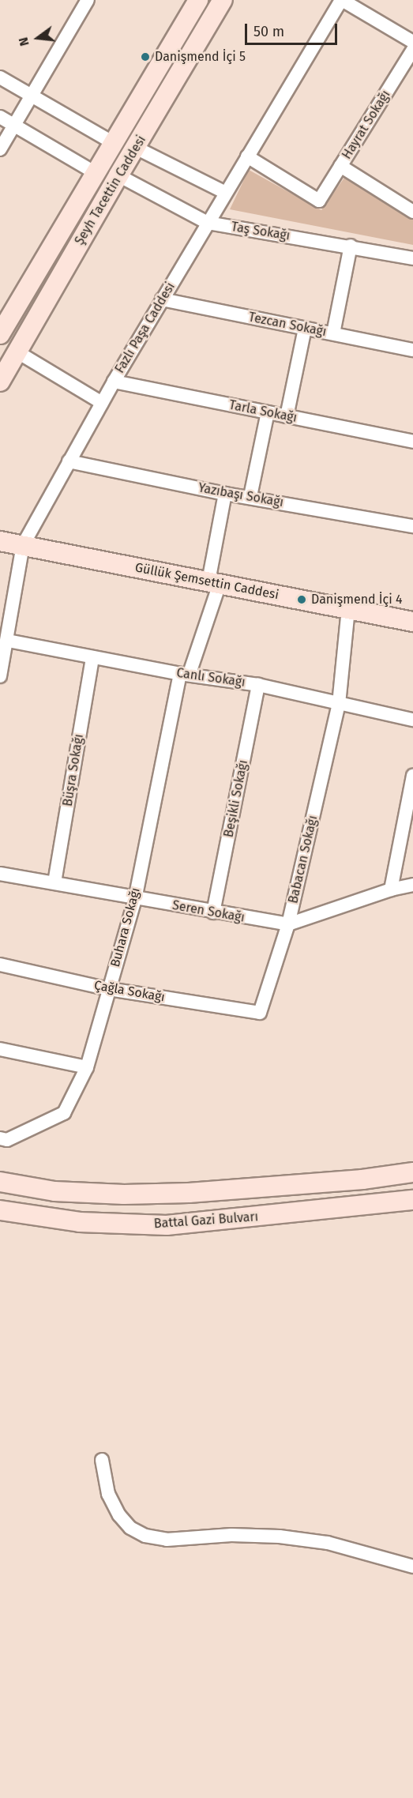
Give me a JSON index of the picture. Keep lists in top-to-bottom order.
{
  "streets": {
    "street": [
      "Hayrat Sokağı",
      "Şeyh Tacettin Caddesi",
      "Taş Sokağı",
      "Tezcan Sokağı",
      "Fazlı Paşa Caddesi",
      "Tarla Sokağı",
      "Yazıbaşı Sokağı",
      "Güllük Şemsettin Caddesi",
      "Canlı Sokağı",
      "Büşra Sokağı",
      "Beşikli Sokağı",
      "Babacan Sokağı",
      "Seren Sokağı",
      "Buhara Sokağı",
      "Çağla Sokağı",
      "Battal Gazi Bulvarı"
    ]
  },
  "crossings": [
    ["Hayrat Sokağı", "Fazlı Paşa Caddesi"],
    ["Şeyh Tacettin Caddesi", "Taş Sokağı"],
    ["Taş Sokağı", "Fazlı Paşa Caddesi"],
    ["Tezcan Sokağı", "Fazlı Paşa Caddesi"],
    ["Fazlı Paşa Caddesi", "Tarla Sokağı"],
    ["Fazlı Paşa Caddesi", "Yazıbaşı Sokağı"],
    ["Fazlı Paşa Caddesi", "Güllük Şemsettin Caddesi"],
    ["Fazlı Paşa Caddesi", "Canlı Sokağı"],
    ["Yazıbaşı Sokağı", "Buhara Sokağı"],
    ["Güllük Şemsettin Caddesi", "Babacan Sokağı"],
    ["Güllük Şemsettin Caddesi", "Buhara Sokağı"],
    ["Canlı Sokağı", "Büşra Sokağı"],
    ["Canlı Sokağı", "Beşikli Sokağı"],
    ["Canlı Sokağı", "Babacan Sokağı"],
    ["Canlı Sokağı", "Buhara Sokağı"],
    ["Büşra Sokağı", "Seren Sokağı"],
    ["Beşikli Sokağı", "Seren Sokağı"],
    ["Babacan Sokağı", "Seren Sokağı"],
    ["Babacan Sokağı", "Çağla Sokağı"],
    ["Seren Sokağı", "Buhara Sokağı"],
    ["Buhara Sokağı", "Çağla Sokağı"]
  ],
  "places": ["Danişmend İçi 5", "Danişmend İçi 4"],
  "scale_bar": "50 m",
  "north": "left"
}
